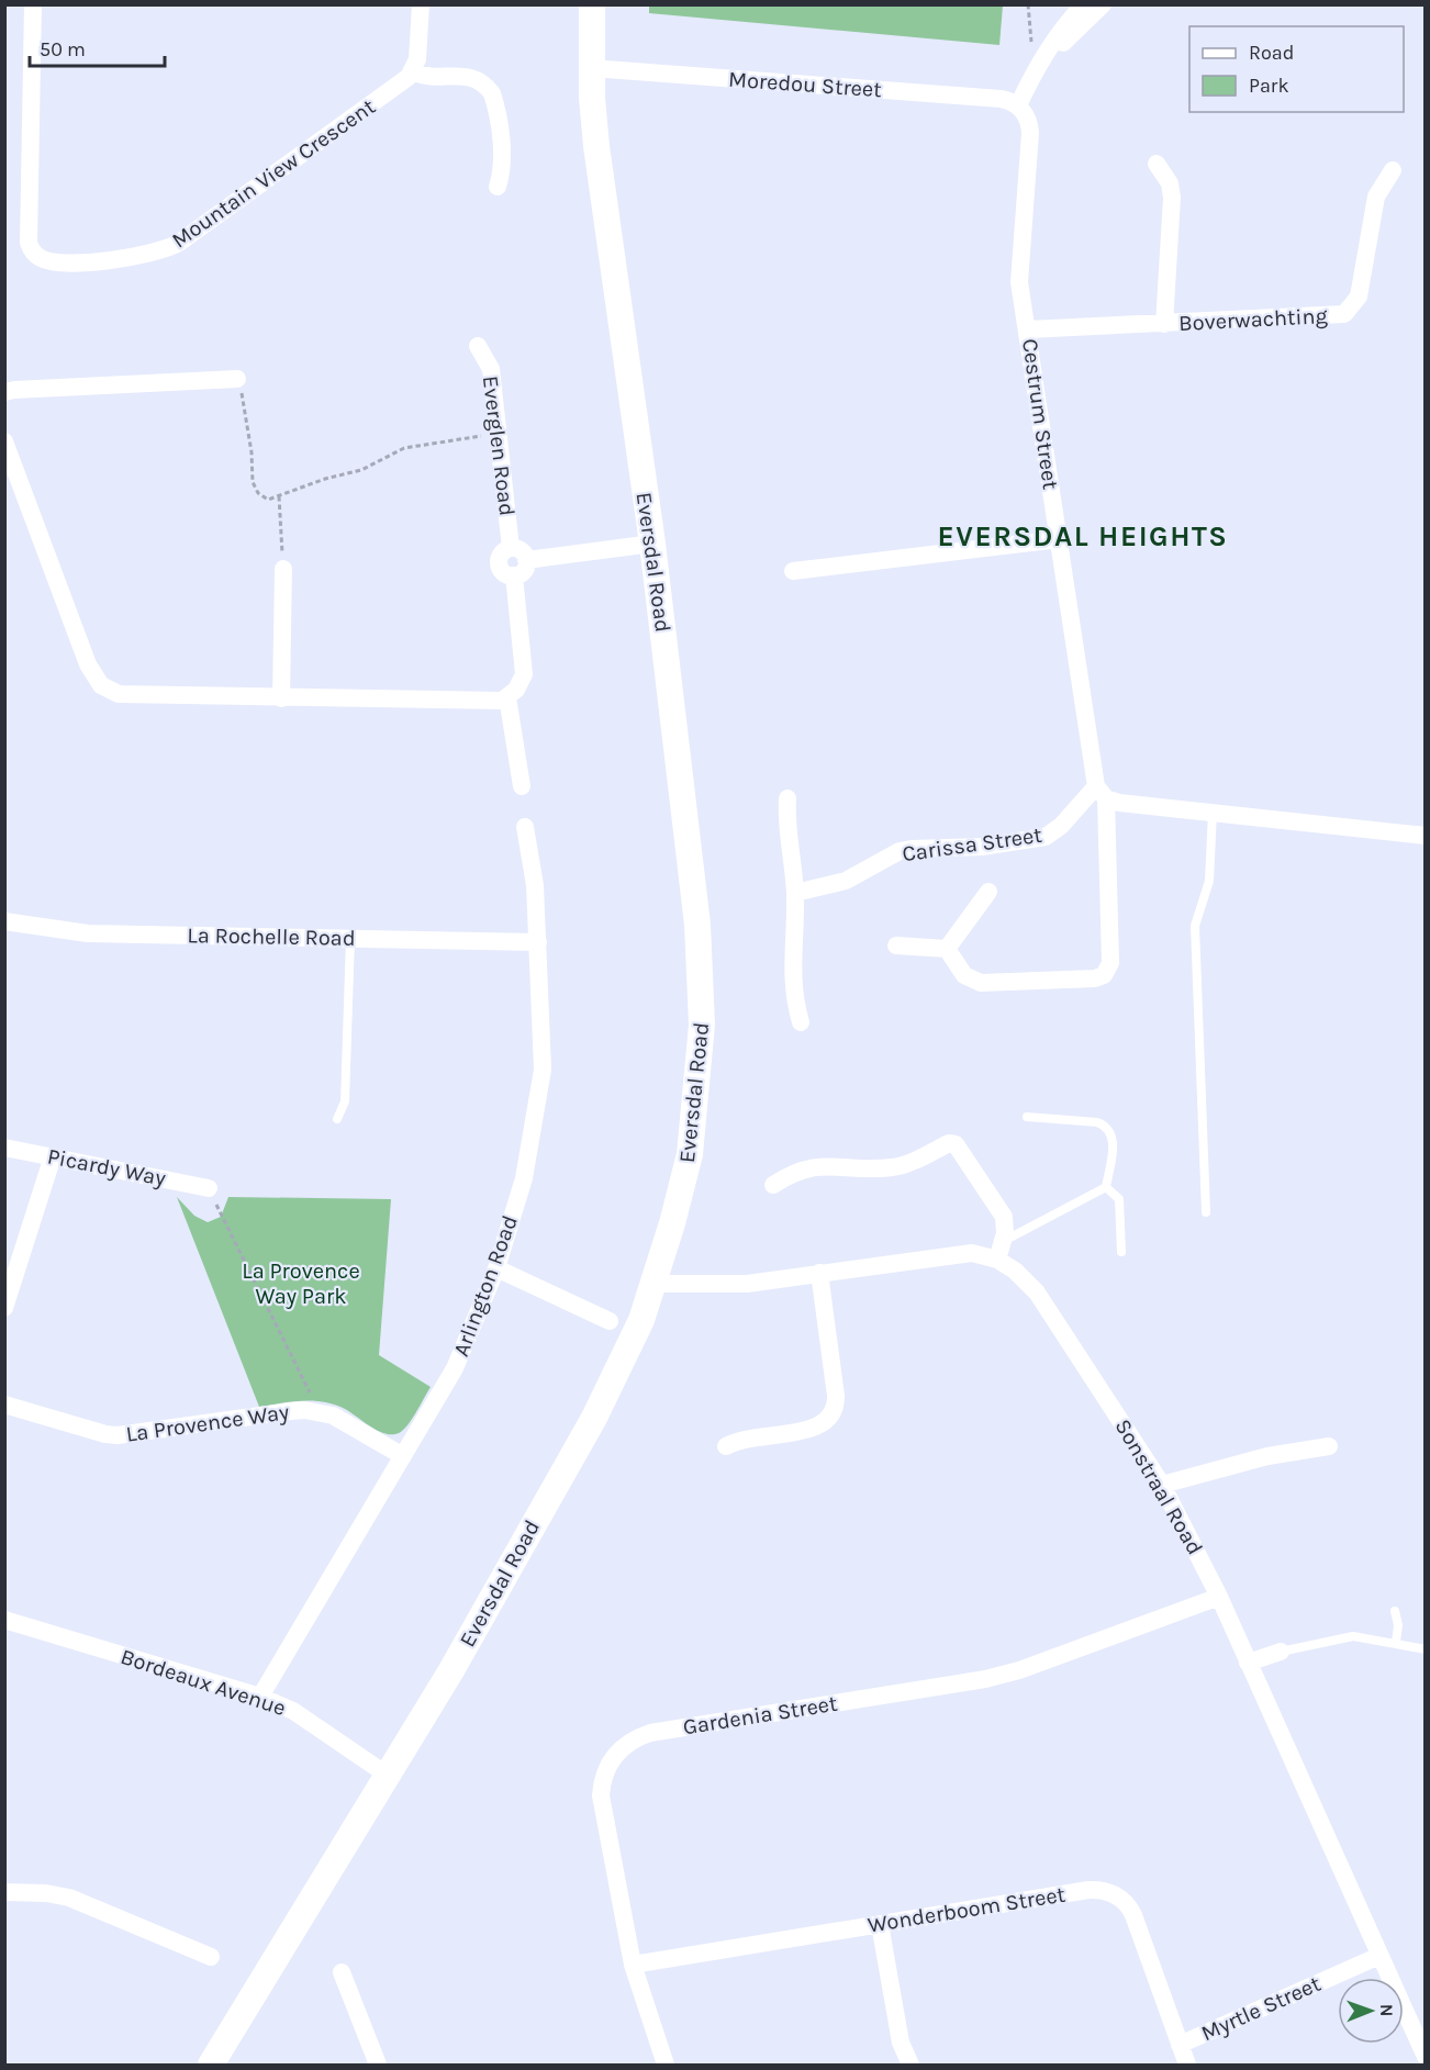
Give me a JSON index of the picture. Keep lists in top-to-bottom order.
{
  "streets": {
    "street": [
      "Moredou Street",
      "Mountain View Crescent",
      "Boverwachting",
      "Cestrum Street",
      "Everglen Road",
      "Eversdal Road",
      "Carissa Street",
      "La Rochelle Road",
      "Picardy Way",
      "Arlington Road",
      "La Provence Way",
      "Sonstraal Road",
      "Bordeaux Avenue",
      "Gardenia Street",
      "Wonderboom Street",
      "Myrtle Street"
    ]
  },
  "crossings": [
    ["Moredou Street", "Cestrum Street"],
    ["Moredou Street", "Eversdal Road"],
    ["Boverwachting", "Cestrum Street"],
    ["Cestrum Street", "Carissa Street"],
    ["Eversdal Road", "Sonstraal Road"],
    ["Eversdal Road", "Bordeaux Avenue"],
    ["La Rochelle Road", "Arlington Road"],
    ["Arlington Road", "La Provence Way"],
    ["Arlington Road", "Bordeaux Avenue"],
    ["Sonstraal Road", "Gardenia Street"],
    ["Sonstraal Road", "Myrtle Street"],
    ["Gardenia Street", "Wonderboom Street"],
    ["Wonderboom Street", "Myrtle Street"]
  ],
  "districts": ["EVERSDAL HEIGHTS"],
  "parks": ["La Provence Way Park"],
  "legend": ["Road", "Park"],
  "scale_bar": "50 m",
  "north": "right"
}
